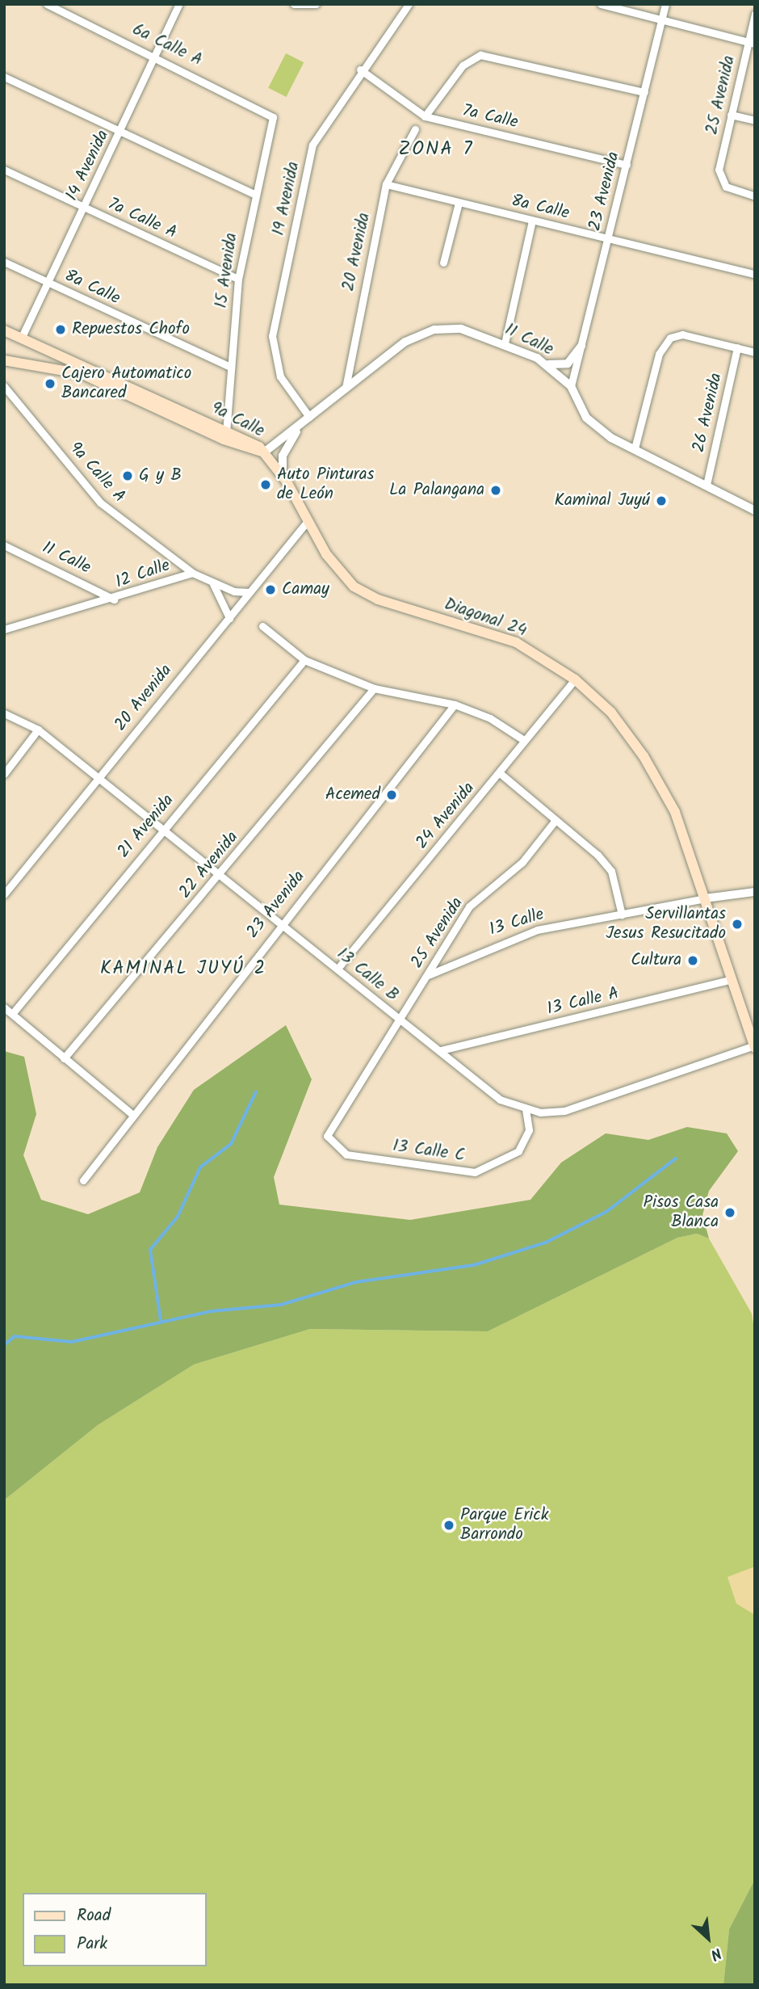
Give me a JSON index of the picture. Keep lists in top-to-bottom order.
{
  "streets": {
    "main road": ["9a Calle", "Diagonal 24"],
    "street": [
      "6a Calle A",
      "25 Avenida",
      "7a Calle",
      "14 Avenida",
      "23 Avenida",
      "19 Avenida",
      "8a Calle",
      "7a Calle A",
      "20 Avenida",
      "15 Avenida",
      "11 Calle",
      "26 Avenida",
      "9a Calle A",
      "12 Calle",
      "24 Avenida",
      "21 Avenida",
      "22 Avenida",
      "13 Calle",
      "13 Calle B",
      "13 Calle A",
      "13 Calle C"
    ]
  },
  "crossings": [
    ["6a Calle A", "14 Avenida"],
    ["6a Calle A", "15 Avenida"],
    ["25 Avenida", "13 Calle"],
    ["25 Avenida", "13 Calle B"],
    ["25 Avenida", "13 Calle C"],
    ["7a Calle", "23 Avenida"],
    ["7a Calle", "19 Avenida"],
    ["14 Avenida", "8a Calle"],
    ["14 Avenida", "7a Calle A"],
    ["14 Avenida", "9a Calle"],
    ["23 Avenida", "8a Calle"],
    ["23 Avenida", "11 Calle"],
    ["23 Avenida", "13 Calle B"],
    ["19 Avenida", "11 Calle"],
    ["8a Calle", "20 Avenida"],
    ["8a Calle", "15 Avenida"],
    ["7a Calle A", "15 Avenida"],
    ["20 Avenida", "11 Calle"],
    ["20 Avenida", "9a Calle A"],
    ["20 Avenida", "Diagonal 24"],
    ["20 Avenida", "13 Calle B"],
    ["15 Avenida", "9a Calle"],
    ["11 Calle", "26 Avenida"],
    ["11 Calle", "9a Calle"],
    ["11 Calle", "12 Calle"],
    ["11 Calle", "Diagonal 24"],
    ["9a Calle", "Diagonal 24"],
    ["9a Calle A", "12 Calle"],
    ["Diagonal 24", "24 Avenida"],
    ["Diagonal 24", "13 Calle"],
    ["Diagonal 24", "13 Calle B"],
    ["Diagonal 24", "13 Calle A"],
    ["24 Avenida", "13 Calle B"],
    ["21 Avenida", "13 Calle B"],
    ["22 Avenida", "13 Calle B"],
    ["13 Calle B", "13 Calle A"],
    ["13 Calle B", "13 Calle C"]
  ],
  "districts": ["ZONA 7", "KAMINAL JUYÚ 2"],
  "places": [
    "Repuestos Chofo",
    "Cajero Automatico Bancared",
    "G y B",
    "Auto Pinturas de León",
    "La Palangana",
    "Kaminal Juyú",
    "Camay",
    "Acemed",
    "Servillantas Jesus Resucitado",
    "Cultura",
    "Pisos Casa Blanca",
    "Parque Erick Barrondo"
  ],
  "legend": ["Road", "Park"],
  "north": "bottom right"
}
